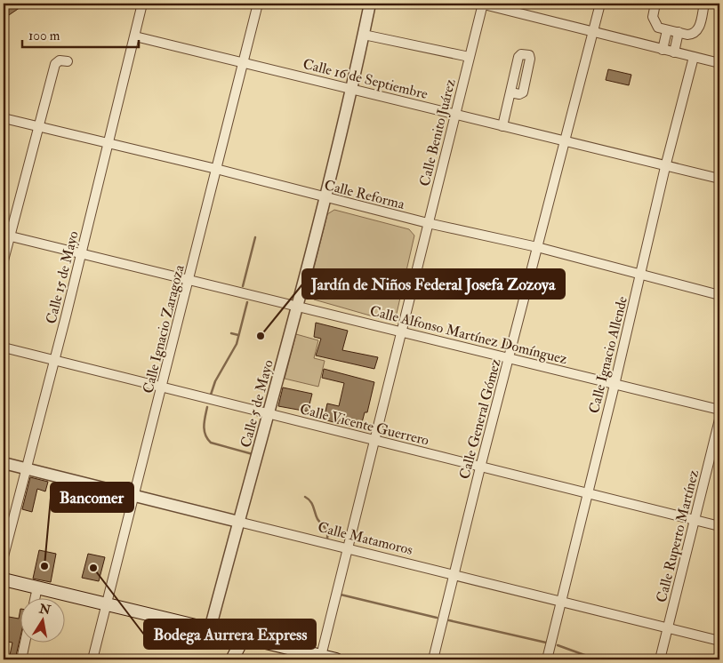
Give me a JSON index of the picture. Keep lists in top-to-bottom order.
{
  "streets": {
    "street": [
      "Calle 16 de Septiembre",
      "Calle Benito Juárez",
      "Calle Reforma",
      "Calle 15 de Mayo",
      "Calle Ignacio Zaragoza",
      "Calle Alfonso Martínez Domínguez",
      "Calle Ignacio Allende",
      "Calle 5 de Mayo",
      "Calle General Gómez",
      "Calle Vicente Guerrero",
      "Calle Ruperto Martínez",
      "Calle Matamoros"
    ]
  },
  "crossings": [
    ["Calle 16 de Septiembre", "Calle Benito Juárez"],
    ["Calle 16 de Septiembre", "Calle 15 de Mayo"],
    ["Calle 16 de Septiembre", "Calle Ignacio Zaragoza"],
    ["Calle 16 de Septiembre", "Calle Ignacio Allende"],
    ["Calle 16 de Septiembre", "Calle 5 de Mayo"],
    ["Calle 16 de Septiembre", "Calle General Gómez"],
    ["Calle Benito Juárez", "Calle Reforma"],
    ["Calle Benito Juárez", "Calle Alfonso Martínez Domínguez"],
    ["Calle Benito Juárez", "Calle Vicente Guerrero"],
    ["Calle Benito Juárez", "Calle Matamoros"],
    ["Calle Reforma", "Calle 15 de Mayo"],
    ["Calle Reforma", "Calle Ignacio Zaragoza"],
    ["Calle Reforma", "Calle Ignacio Allende"],
    ["Calle Reforma", "Calle 5 de Mayo"],
    ["Calle Reforma", "Calle General Gómez"],
    ["Calle 15 de Mayo", "Calle Alfonso Martínez Domínguez"],
    ["Calle 15 de Mayo", "Calle Vicente Guerrero"],
    ["Calle 15 de Mayo", "Calle Matamoros"],
    ["Calle Ignacio Zaragoza", "Calle Alfonso Martínez Domínguez"],
    ["Calle Ignacio Zaragoza", "Calle Vicente Guerrero"],
    ["Calle Ignacio Zaragoza", "Calle Matamoros"],
    ["Calle Alfonso Martínez Domínguez", "Calle Ignacio Allende"],
    ["Calle Alfonso Martínez Domínguez", "Calle 5 de Mayo"],
    ["Calle Alfonso Martínez Domínguez", "Calle General Gómez"],
    ["Calle Ignacio Allende", "Calle Vicente Guerrero"],
    ["Calle Ignacio Allende", "Calle Matamoros"],
    ["Calle 5 de Mayo", "Calle Vicente Guerrero"],
    ["Calle 5 de Mayo", "Calle Matamoros"],
    ["Calle General Gómez", "Calle Vicente Guerrero"],
    ["Calle General Gómez", "Calle Matamoros"],
    ["Calle Vicente Guerrero", "Calle Ruperto Martínez"],
    ["Calle Ruperto Martínez", "Calle Matamoros"]
  ],
  "places": ["Jardín de Niños Federal Josefa Zozoya", "Bancomer", "Bodega Aurrera Express"],
  "scale_bar": "100 m",
  "north": "top"
}
